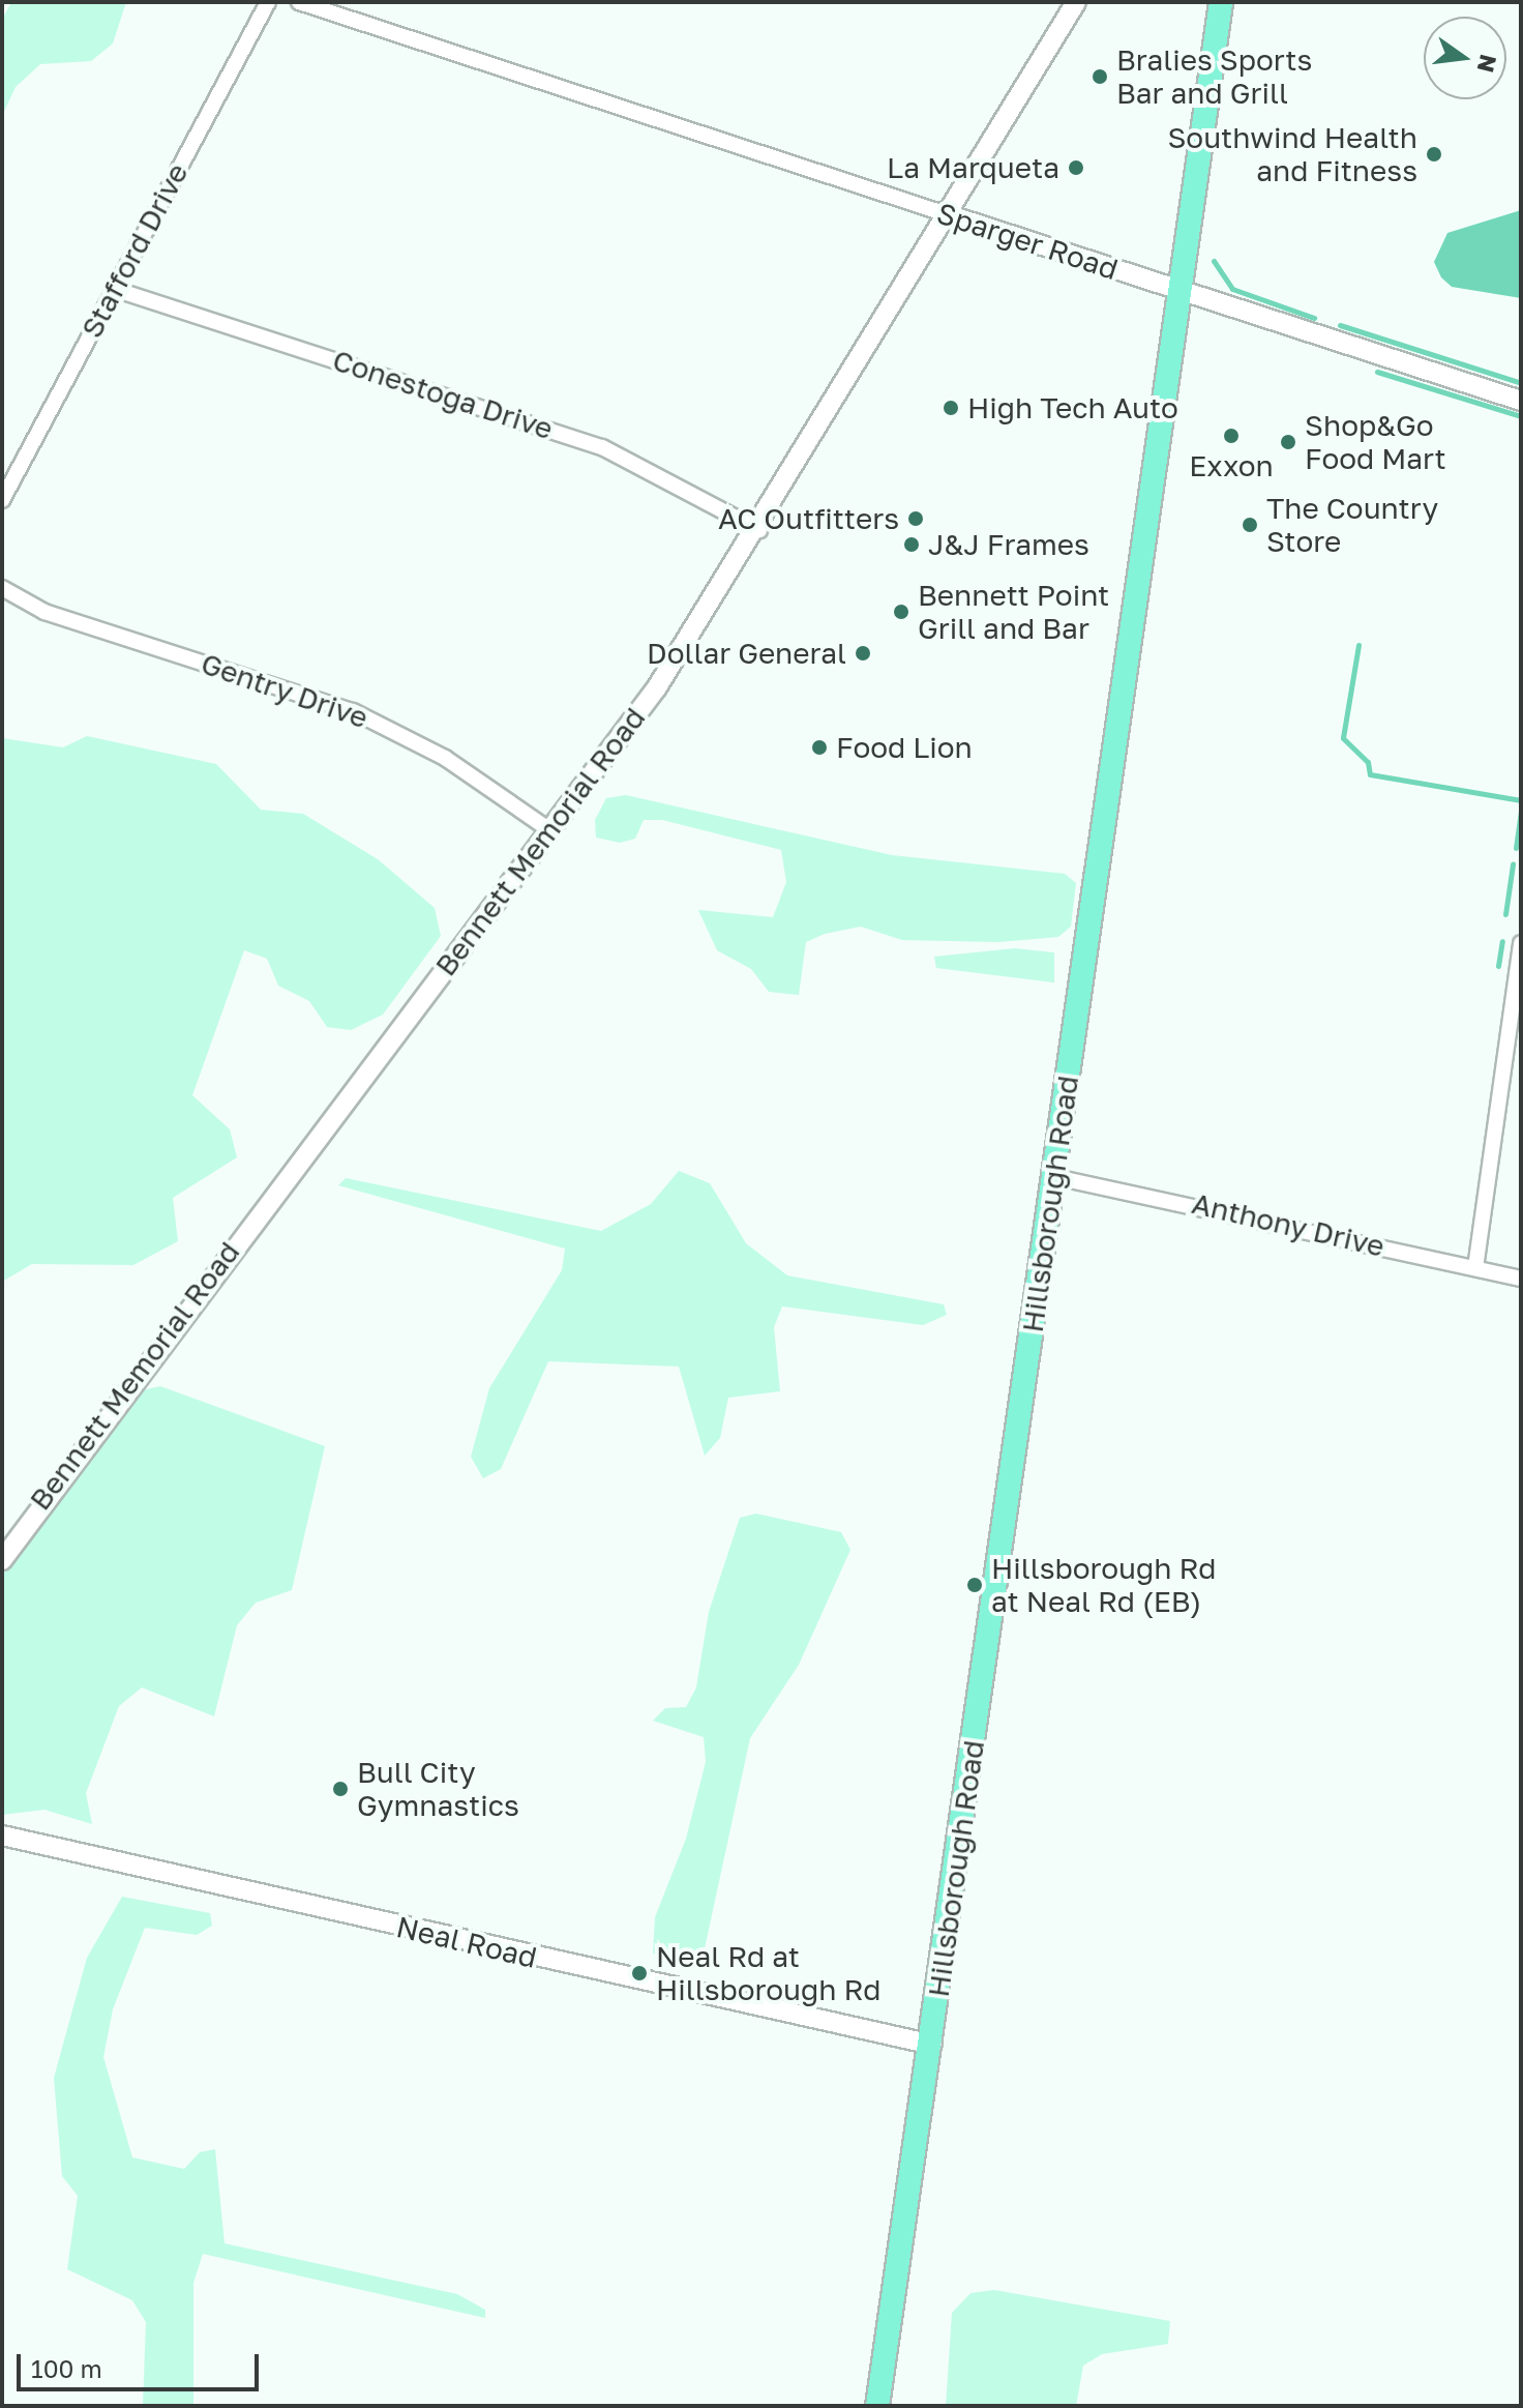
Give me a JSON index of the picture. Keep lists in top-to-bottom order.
{
  "streets": {
    "main road": ["Hillsborough Road"],
    "street": [
      "Sparger Road",
      "Stafford Drive",
      "Conestoga Drive",
      "Gentry Drive",
      "Bennett Memorial Road",
      "Anthony Drive",
      "Neal Road"
    ]
  },
  "crossings": [
    ["Sparger Road", "Bennett Memorial Road"],
    ["Sparger Road", "Hillsborough Road"],
    ["Stafford Drive", "Conestoga Drive"],
    ["Conestoga Drive", "Bennett Memorial Road"],
    ["Gentry Drive", "Bennett Memorial Road"],
    ["Hillsborough Road", "Anthony Drive"],
    ["Hillsborough Road", "Neal Road"]
  ],
  "places": [
    "Bralies Sports Bar and Grill",
    "Southwind Health and Fitness",
    "La Marqueta",
    "High Tech Auto",
    "Exxon",
    "Shop&Go Food Mart",
    "AC Outfitters",
    "The Country Store",
    "J&J Frames",
    "Bennett Point Grill and Bar",
    "Dollar General",
    "Food Lion",
    "Hillsborough Rd at Neal Rd (EB)",
    "Bull City Gymnastics",
    "Neal Rd at Hillsborough Rd"
  ],
  "scale_bar": "100 m",
  "north": "right"
}
